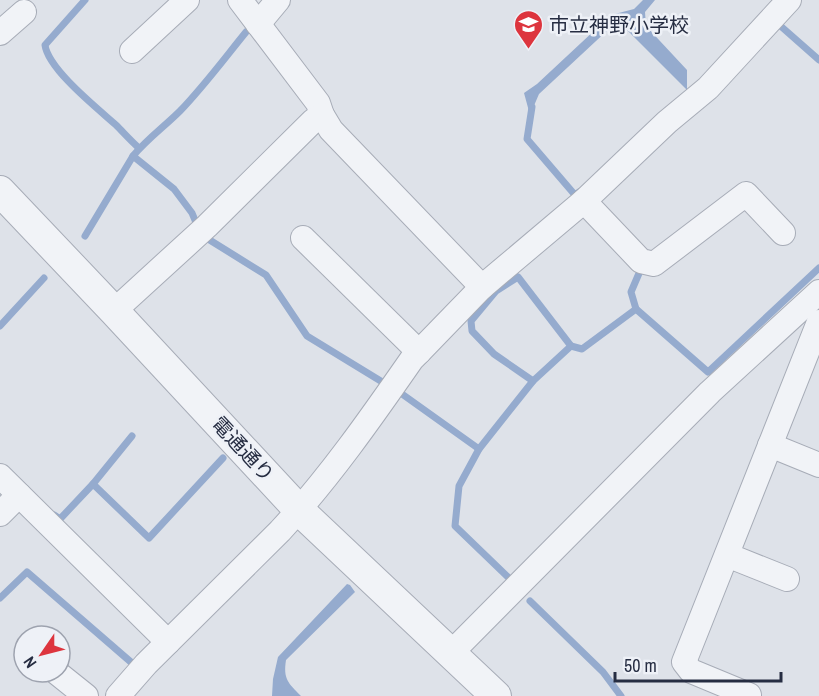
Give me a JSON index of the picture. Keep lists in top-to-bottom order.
{
  "streets": {
    "street": ["電通通り"]
  },
  "places": {
    "school or university": ["市立神野小学校"]
  },
  "scale_bar": "50 m",
  "north": "bottom left"
}
